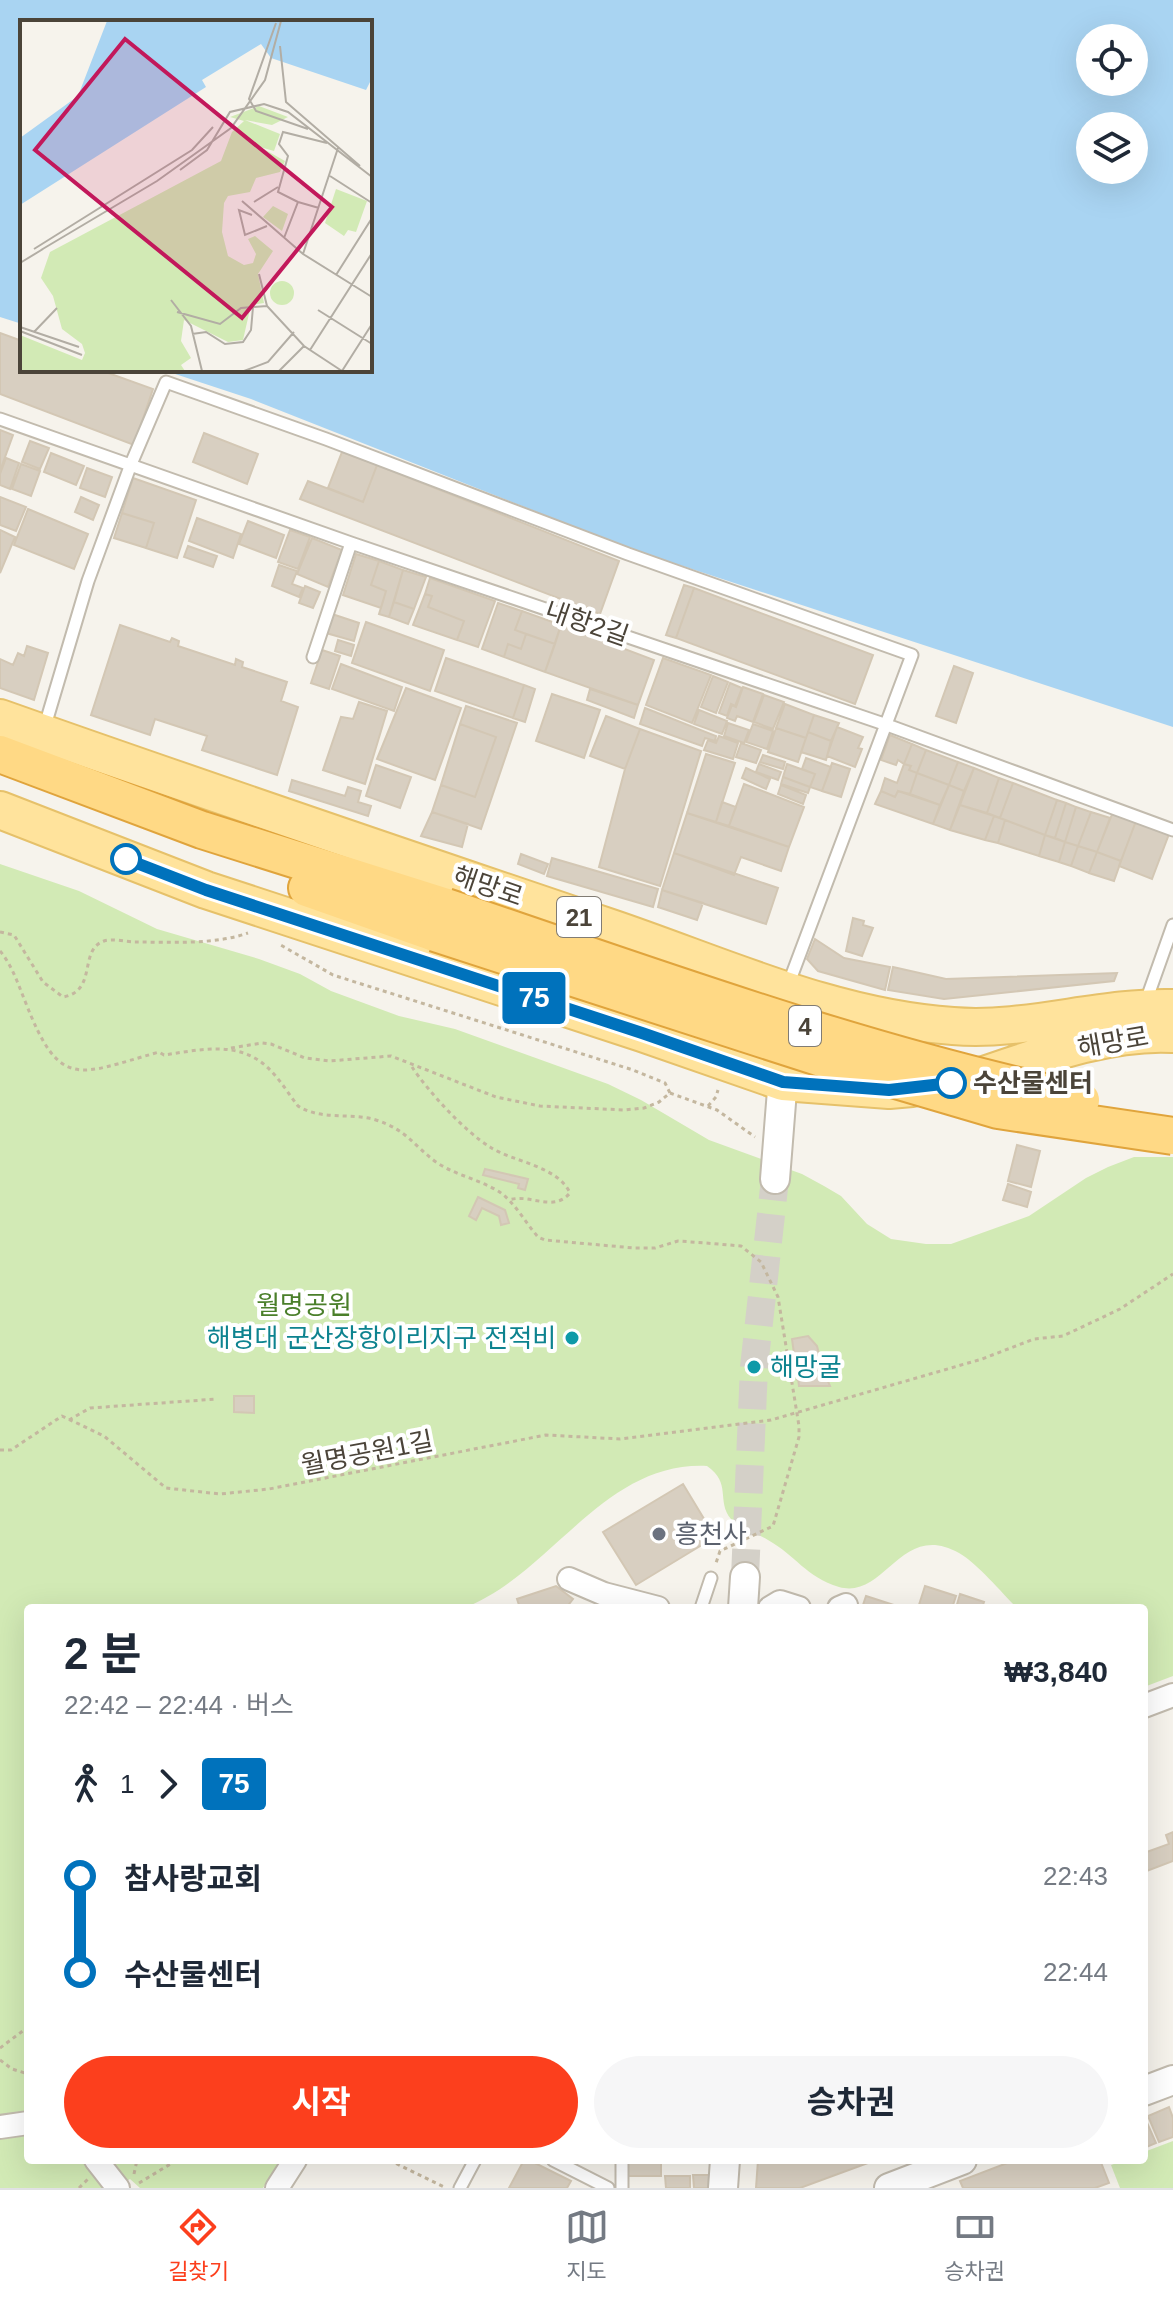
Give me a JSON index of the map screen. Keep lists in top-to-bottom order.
{
  "streets": {
    "highway": ["4"],
    "main road": ["해망로", "21"],
    "lane": ["내항2길"],
    "path": ["월명공원1길"]
  },
  "parks": ["월명공원"],
  "places": [
    "수산물센터",
    "해병대 군산장항이리지구 전적비",
    "해망굴",
    "흥천사"
  ],
  "lines": ["bus line 75"],
  "page": {
    "on_map": "75",
    "heading": ["2 분", "22:42 – 22:44 · 버스", "₩3,840"],
    "legs": ["1", "75"],
    "list": [
      {
        "name": "참사랑교회",
        "value": "22:43"
      },
      {
        "name": "수산물센터",
        "value": "22:44"
      }
    ],
    "buttons": ["시작", "승차권"],
    "tabs": ["길찾기", "지도", "승차권"]
  }
}
